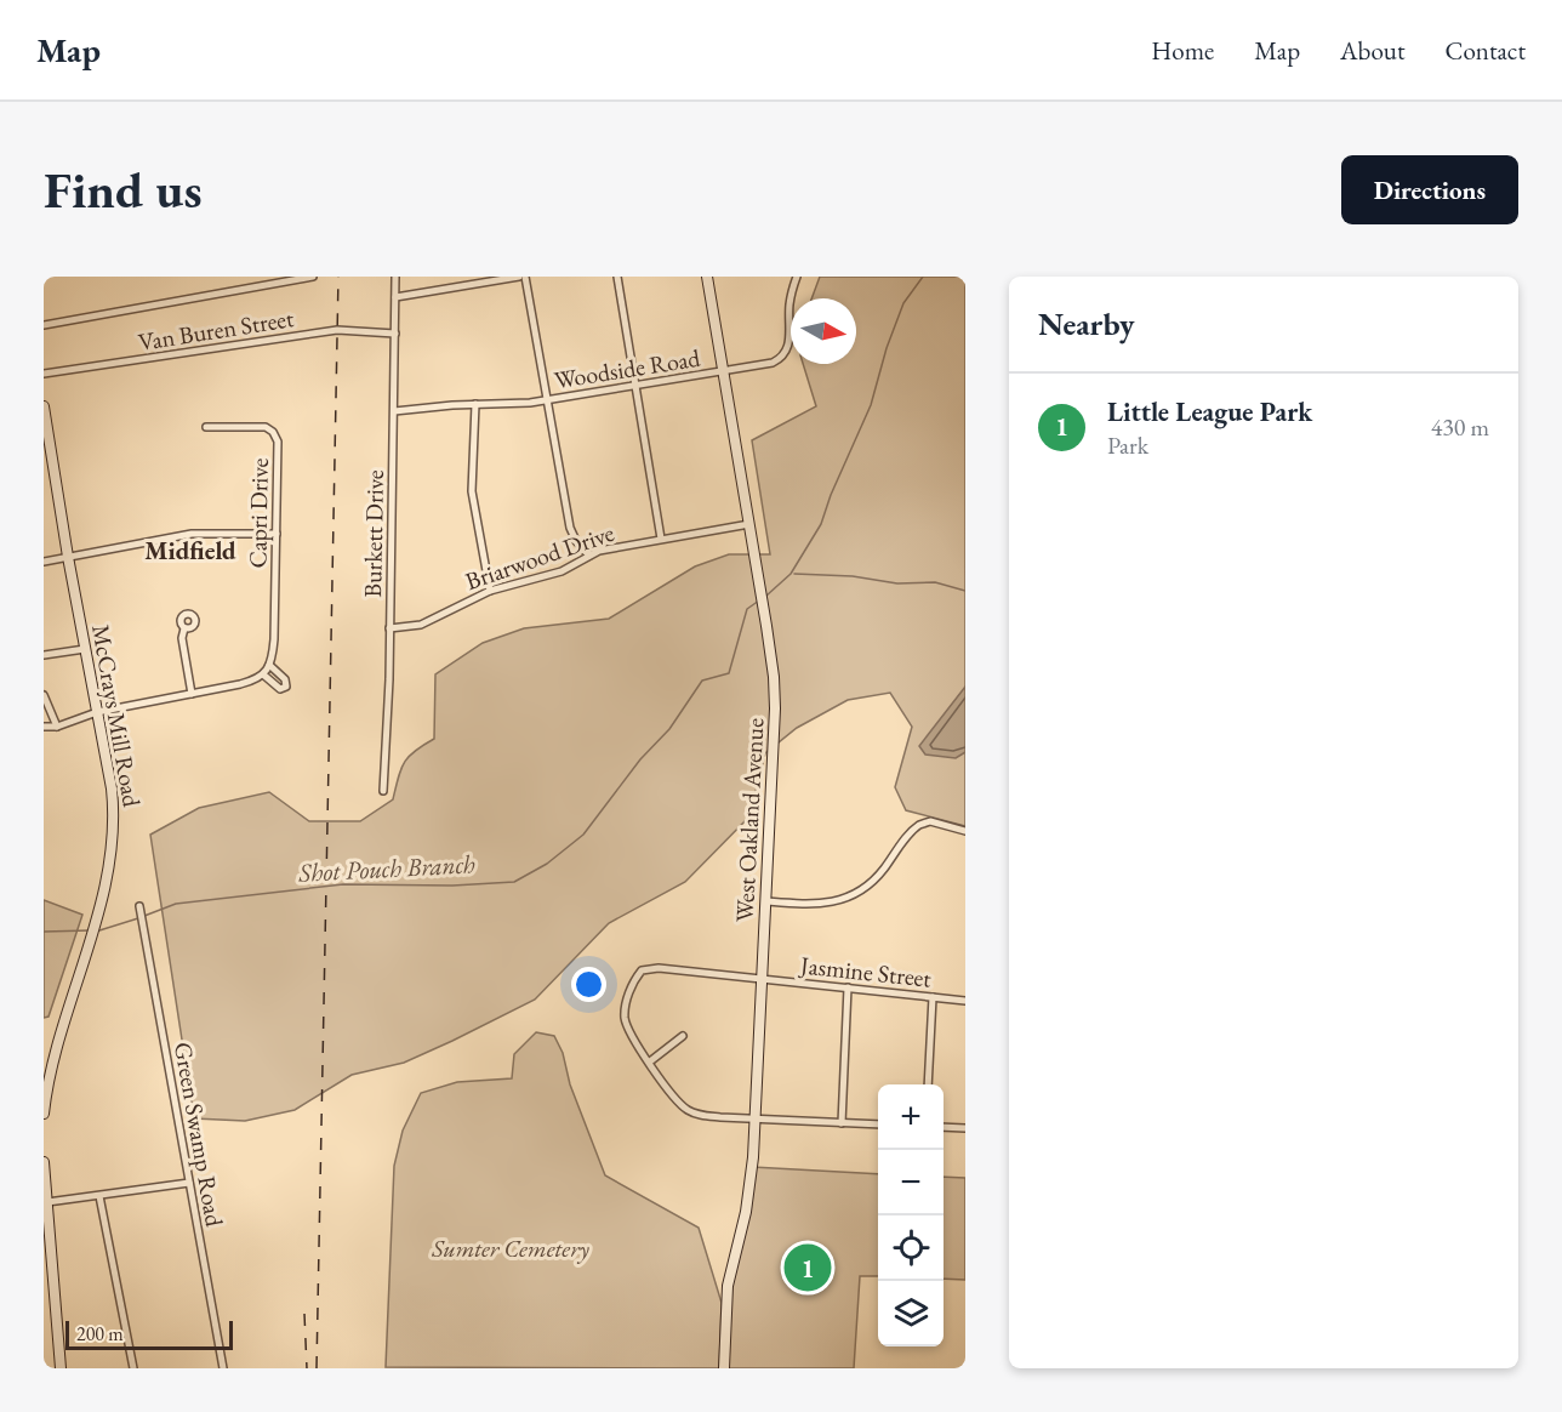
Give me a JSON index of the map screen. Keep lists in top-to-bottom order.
{
  "streets": {
    "street": [
      "Van Buren Street",
      "Woodside Road",
      "Capri Drive",
      "Burkett Drive",
      "Briarwood Drive",
      "McCrays Mill Road",
      "West Oakland Avenue",
      "Jasmine Street",
      "Green Swamp Road"
    ]
  },
  "crossings": [
    ["Van Buren Street", "Burkett Drive"],
    ["Woodside Road", "Burkett Drive"],
    ["Woodside Road", "West Oakland Avenue"],
    ["Burkett Drive", "Briarwood Drive"],
    ["Briarwood Drive", "West Oakland Avenue"],
    ["West Oakland Avenue", "Jasmine Street"]
  ],
  "districts": ["Midfield"],
  "water": ["Shot Pouch Branch"],
  "parks": ["Sumter Cemetery"],
  "scale_bar": "200 m",
  "north": "right",
  "page": {
    "header": "Map",
    "nav": [
      "Home",
      "Map",
      "About",
      "Contact"
    ],
    "buttons": "Directions",
    "title": "Find us",
    "heading": "Nearby",
    "list": [
      {
        "mark": "1",
        "name": "Little League Park",
        "note": "Park",
        "value": "430 m"
      }
    ],
    "map_buttons": ["+", "−"],
    "pins": "1",
    "scale": "200 m"
  }
}
